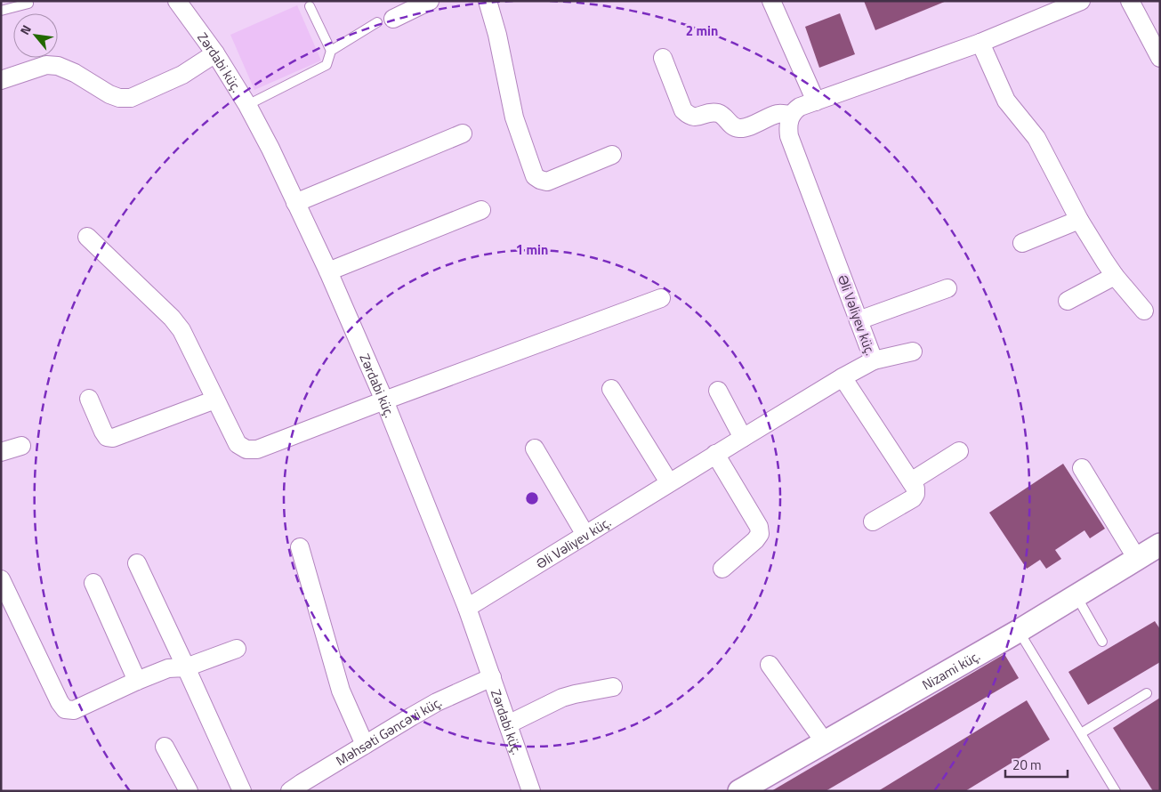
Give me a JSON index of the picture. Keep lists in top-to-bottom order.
{
  "streets": {
    "street": [
      "Zərdabi küç.",
      "Əli Vəliyev küç.",
      "Nizami küç.",
      "Məhsəti Gəncəvi küç."
    ]
  },
  "crossings": [
    ["Zərdabi küç.", "Əli Vəliyev küç."],
    ["Zərdabi küç.", "Məhsəti Gəncəvi küç."]
  ],
  "scale_bar": "20 m",
  "north": "top left",
  "rings": ["2 min", "1 min"]
}
